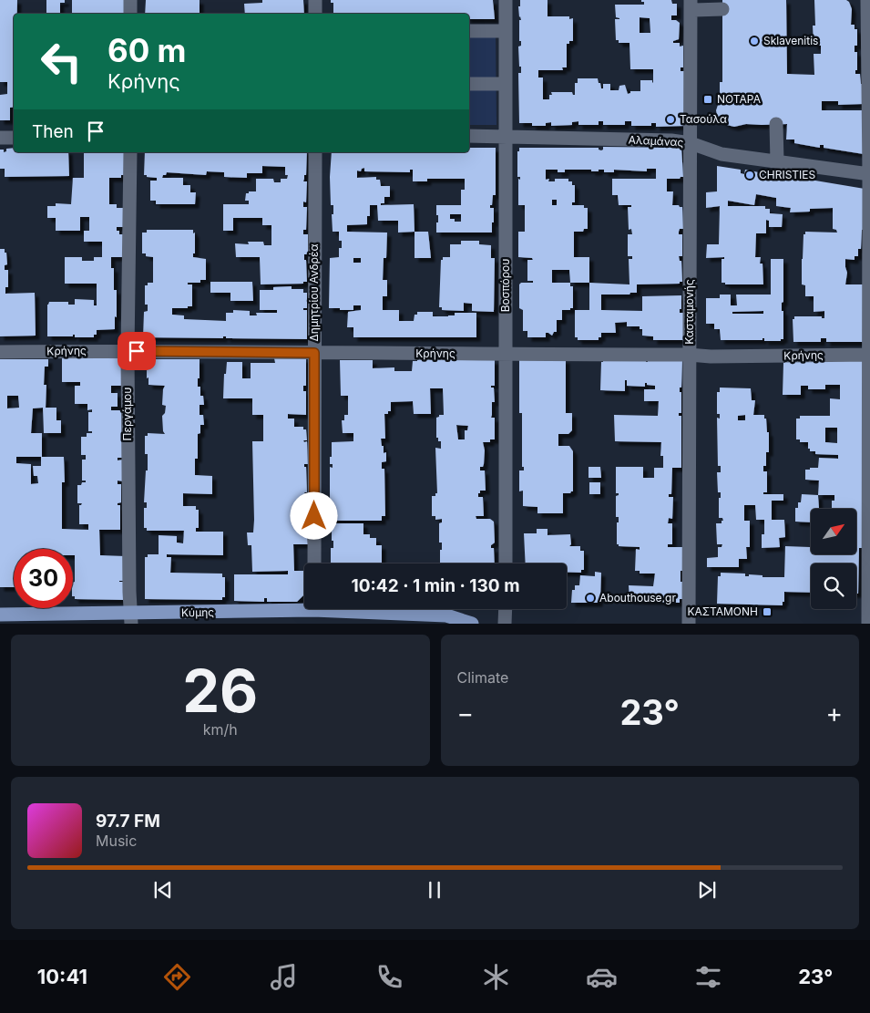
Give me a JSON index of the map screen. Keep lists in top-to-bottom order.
{
  "streets": {
    "main road": ["Κύμης"],
    "street": [
      "Αλαμάνας",
      "Βοσπόρου",
      "Δημητρίου Ανδρέα",
      "Κασταμονής",
      "Κρήνης",
      "Περγάμου"
    ]
  },
  "crossings": [
    ["Αλαμάνας", "Βοσπόρου"],
    ["Αλαμάνας", "Κασταμονής"],
    ["Βοσπόρου", "Κρήνης"],
    ["Δημητρίου Ανδρέα", "Κρήνης"],
    ["Κασταμονής", "Κρήνης"],
    ["Κρήνης", "Περγάμου"],
    ["Περγάμου", "Κύμης"]
  ],
  "places": {
    "other": [
      "Sklavenitis",
      "Τασούλα",
      "CHRISTIES",
      "Abouthouse.gr"
    ],
    "transit": ["ΝΟΤΑΡΑ", "ΚΑΣΤΑΜΟΝΗ"]
  },
  "north": "top right",
  "page": {
    "turn": ["60 m", "Κρήνης"],
    "then": "Then",
    "limit": "30",
    "trip": "10:42 · 1 min · 130 m",
    "tile": [
      ["26", "km/h"],
      "Climate"
    ],
    "heat": ["−", "23°", "+"],
    "song": ["97.7 FM", "Music"],
    "tabs": ["10:41", "23°"]
  }
}
